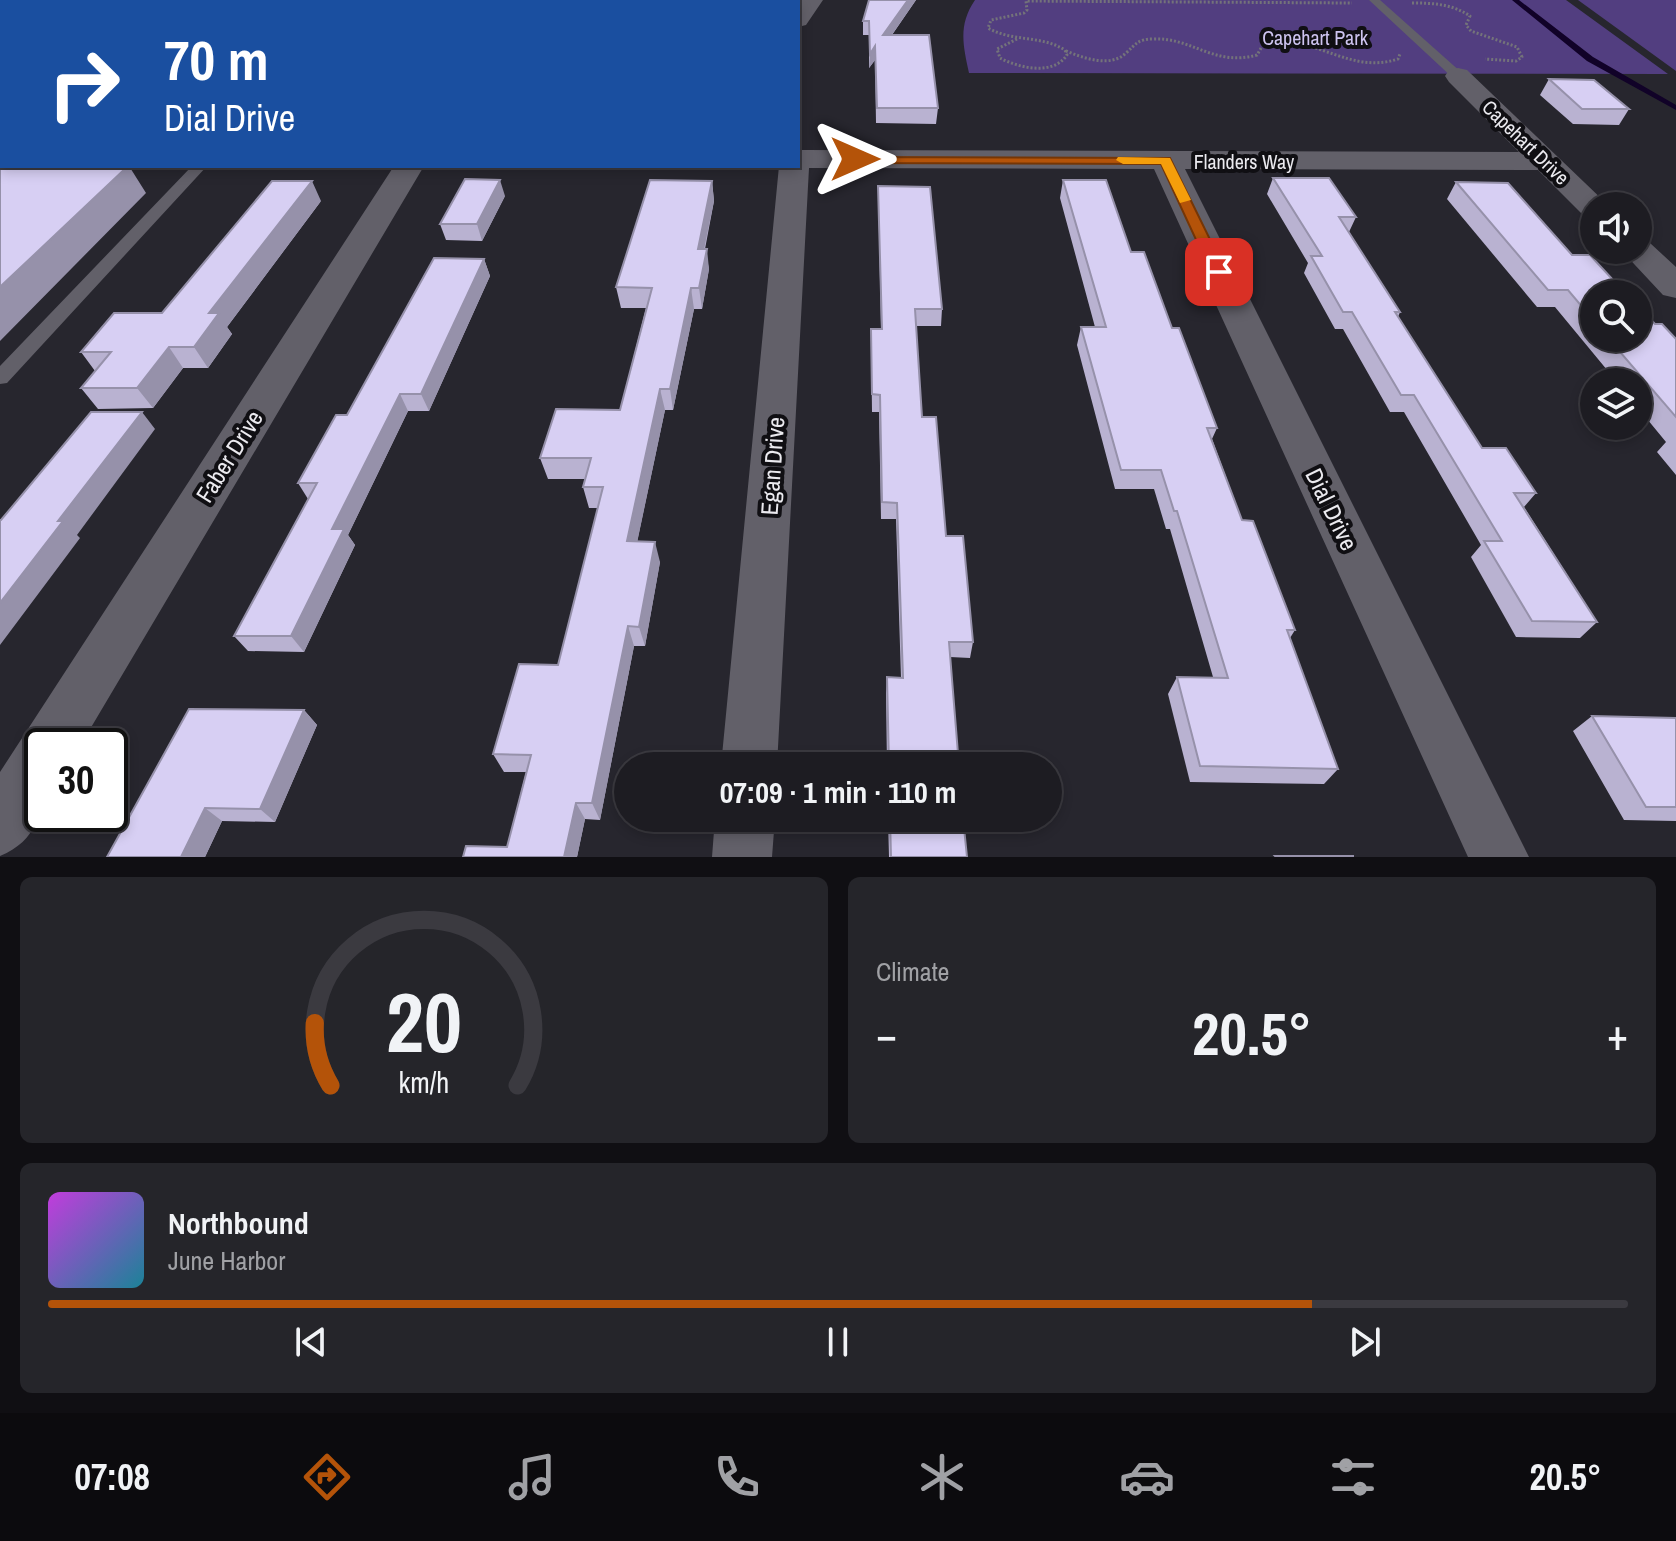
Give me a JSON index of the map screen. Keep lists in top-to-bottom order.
{
  "streets": {
    "street": [
      "Capehart Drive",
      "Flanders Way",
      "Faber Drive",
      "Egan Drive",
      "Dial Drive"
    ]
  },
  "crossings": [
    ["Capehart Drive", "Flanders Way"],
    ["Flanders Way", "Dial Drive"]
  ],
  "parks": ["Capehart Park"],
  "page": {
    "turn": ["70 m", "Dial Drive"],
    "limit": "30",
    "trip": "07:09 · 1 min · 110 m",
    "tile": "Climate",
    "heat": ["−", "20.5°", "+"],
    "song": ["Northbound", "June Harbor"],
    "tabs": ["07:08", "20.5°"],
    "gauge": ["20", "km/h"]
  }
}
